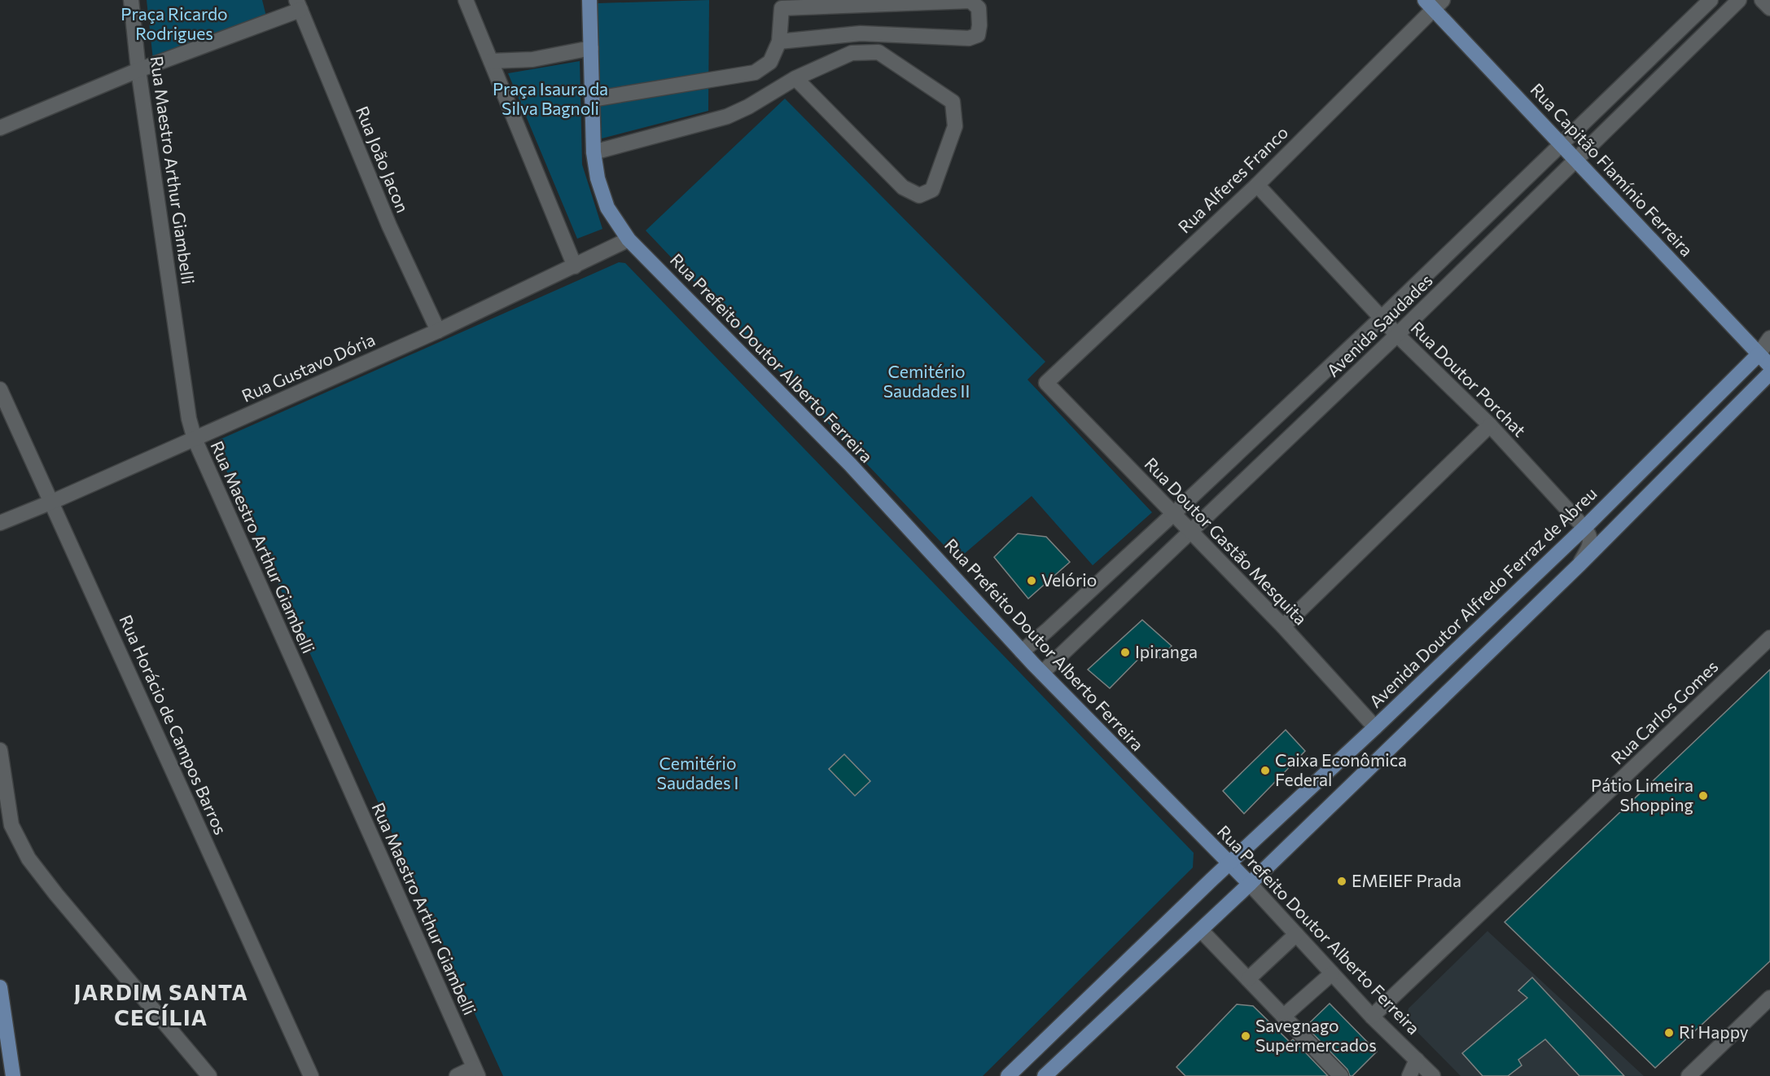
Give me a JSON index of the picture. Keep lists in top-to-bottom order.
{
  "streets": {
    "main road": ["Rua Capitão Flamínio Ferreira", "Rua Prefeito Doutor Alberto Ferreira", "Avenida Doutor Alfredo Ferraz de Abreu"],
    "street": [
      "Rua João Jacon",
      "Rua Maestro Arthur Giambelli",
      "Rua Alferes Franco",
      "Avenida Saudades",
      "Rua Gustavo Dória",
      "Rua Doutor Porchat",
      "Rua Doutor Gastão Mesquita",
      "Rua Carlos Gomes",
      "Rua Horácio de Campos Barros"
    ]
  },
  "crossings": [
    ["Rua João Jacon", "Rua Gustavo Dória"],
    ["Rua Maestro Arthur Giambelli", "Rua Gustavo Dória"],
    ["Rua Capitão Flamínio Ferreira", "Rua Alferes Franco"],
    ["Rua Capitão Flamínio Ferreira", "Avenida Saudades"],
    ["Rua Capitão Flamínio Ferreira", "Avenida Doutor Alfredo Ferraz de Abreu"],
    ["Rua Alferes Franco", "Rua Doutor Porchat"],
    ["Rua Alferes Franco", "Rua Doutor Gastão Mesquita"],
    ["Avenida Saudades", "Rua Prefeito Doutor Alberto Ferreira"],
    ["Avenida Saudades", "Rua Doutor Porchat"],
    ["Avenida Saudades", "Rua Doutor Gastão Mesquita"],
    ["Rua Prefeito Doutor Alberto Ferreira", "Rua Gustavo Dória"],
    ["Rua Prefeito Doutor Alberto Ferreira", "Avenida Doutor Alfredo Ferraz de Abreu"],
    ["Rua Prefeito Doutor Alberto Ferreira", "Rua Carlos Gomes"],
    ["Rua Gustavo Dória", "Rua Horácio de Campos Barros"],
    ["Rua Doutor Porchat", "Avenida Doutor Alfredo Ferraz de Abreu"],
    ["Rua Doutor Gastão Mesquita", "Avenida Doutor Alfredo Ferraz de Abreu"]
  ],
  "districts": ["JARDIM SANTA CECÍLIA"],
  "parks": [
    "Praça Ricardo Rodrigues",
    "Praça Isaura da Silva Bagnoli",
    "Cemitério Saudades II",
    "Cemitério Saudades I"
  ],
  "places": [
    "Velório",
    "Ipiranga",
    "Caixa Econômica Federal",
    "Pátio Limeira Shopping",
    "EMEIEF Prada",
    "Ri Happy",
    "Savegnago Supermercados"
  ]
}
